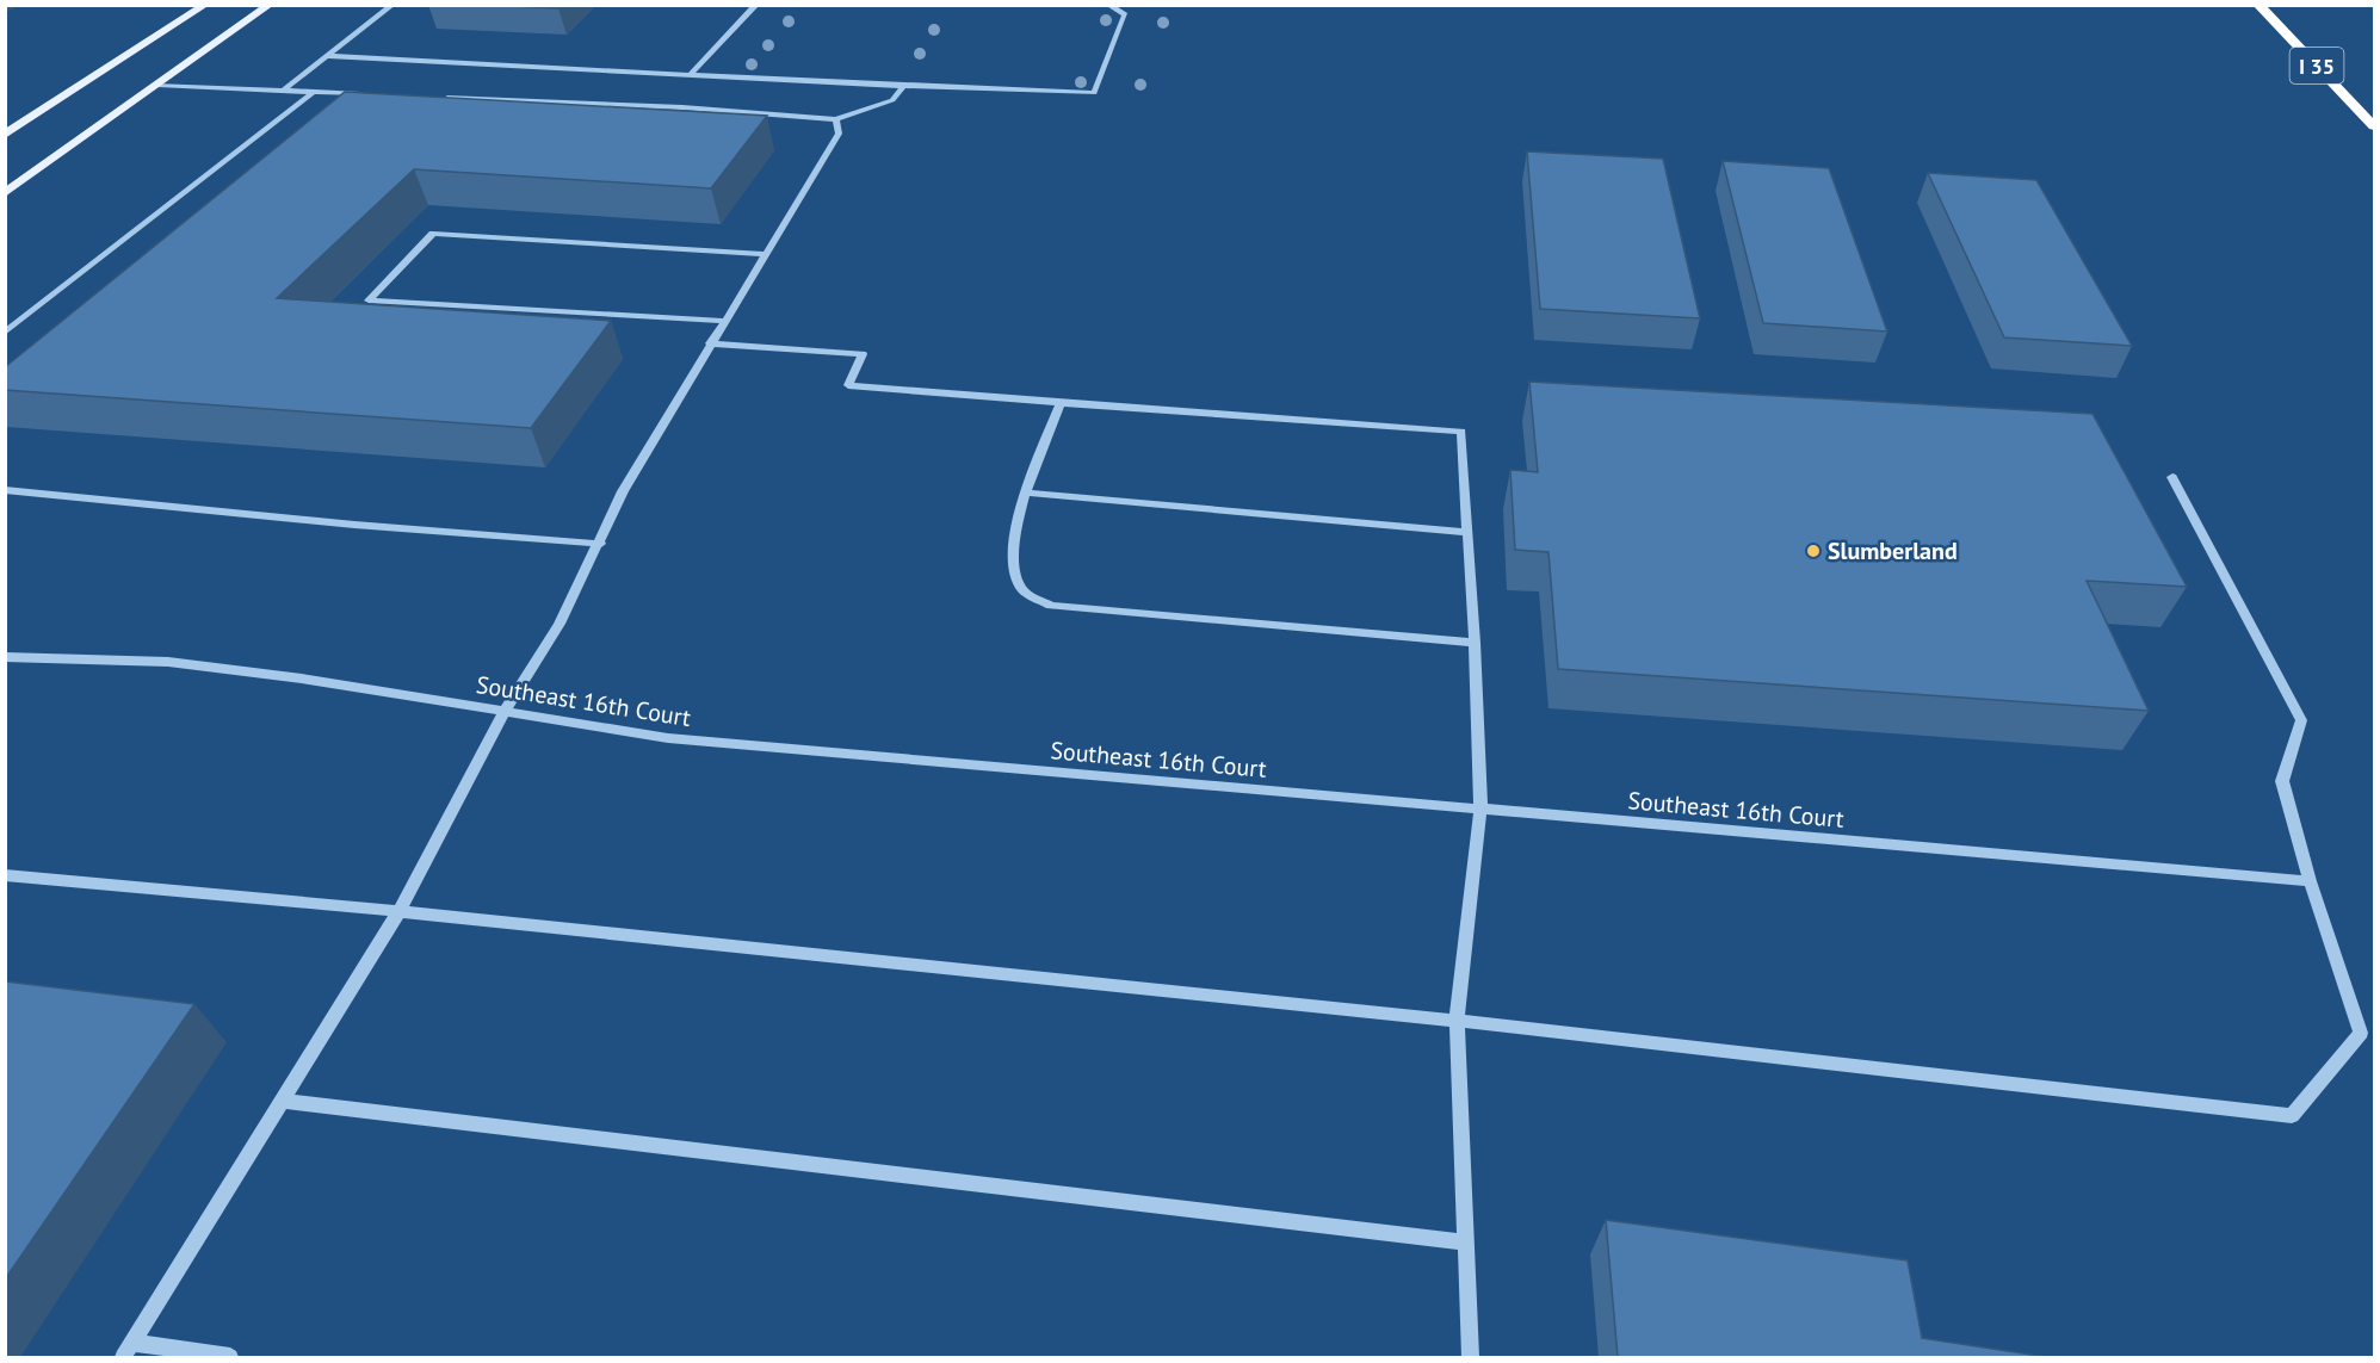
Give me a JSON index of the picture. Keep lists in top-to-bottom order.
{
  "streets": {
    "highway": ["I 35"],
    "street": ["Southeast 16th Court"]
  },
  "places": ["Slumberland"]
}
